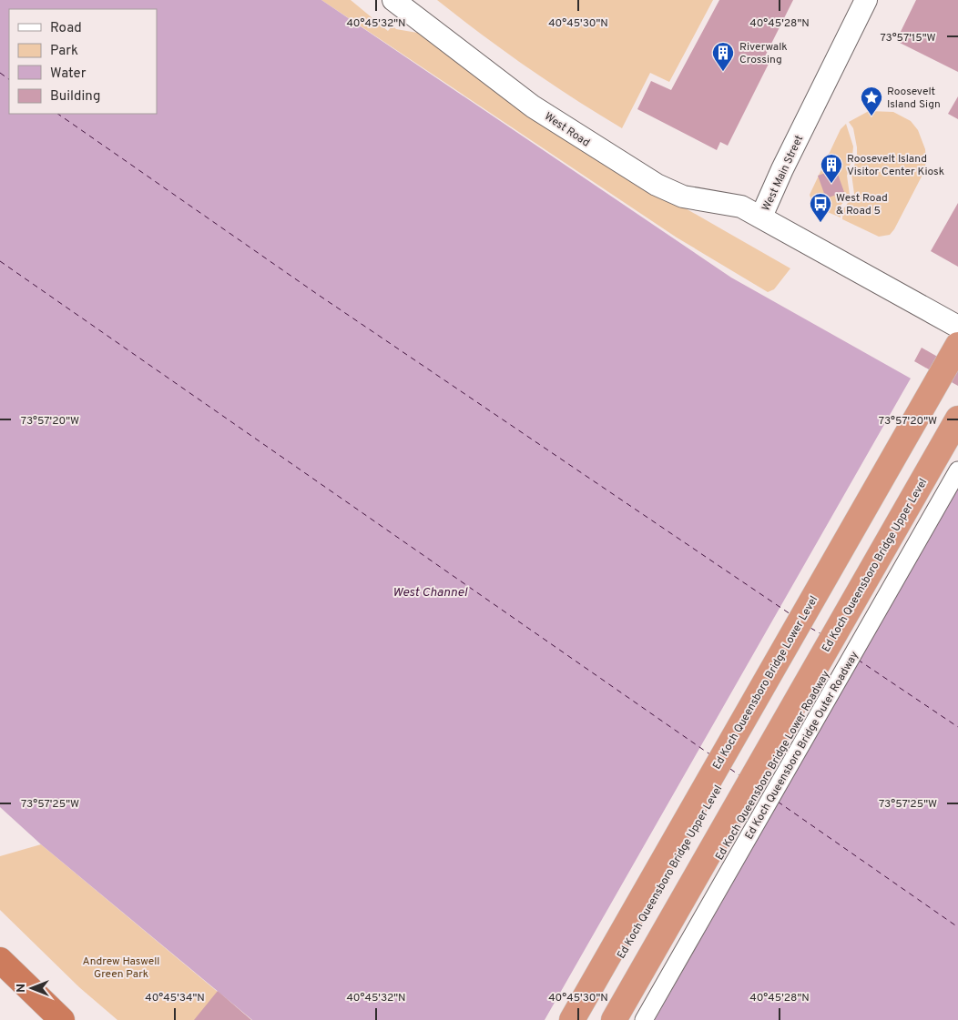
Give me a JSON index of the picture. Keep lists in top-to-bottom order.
{
  "streets": {
    "highway": ["Ed Koch Queensboro Bridge Upper Level", "Ed Koch Queensboro Bridge Lower Level", "Ed Koch Queensboro Bridge Lower Roadway"],
    "street": ["West Road", "West Main Street", "Ed Koch Queensboro Bridge Outer Roadway"]
  },
  "crossings": [
    ["West Road", "West Main Street"]
  ],
  "water": ["West Channel"],
  "parks": ["Andrew Haswell Green Park"],
  "places": {
    "building": ["Riverwalk Crossing", "Roosevelt Island Visitor Center Kiosk"],
    "place": ["Roosevelt Island Sign"],
    "bus stop": ["West Road & Road 5"]
  },
  "legend": [
    "Road",
    "Park",
    "Water",
    "Building"
  ],
  "north": "left",
  "coordinates": [
    "40°45'32\"N",
    "40°45'30\"N",
    "40°45'28\"N",
    "73°57'15\"W",
    "73°57'20\"W",
    "73°57'25\"W",
    "40°45'34\"N"
  ]
}
